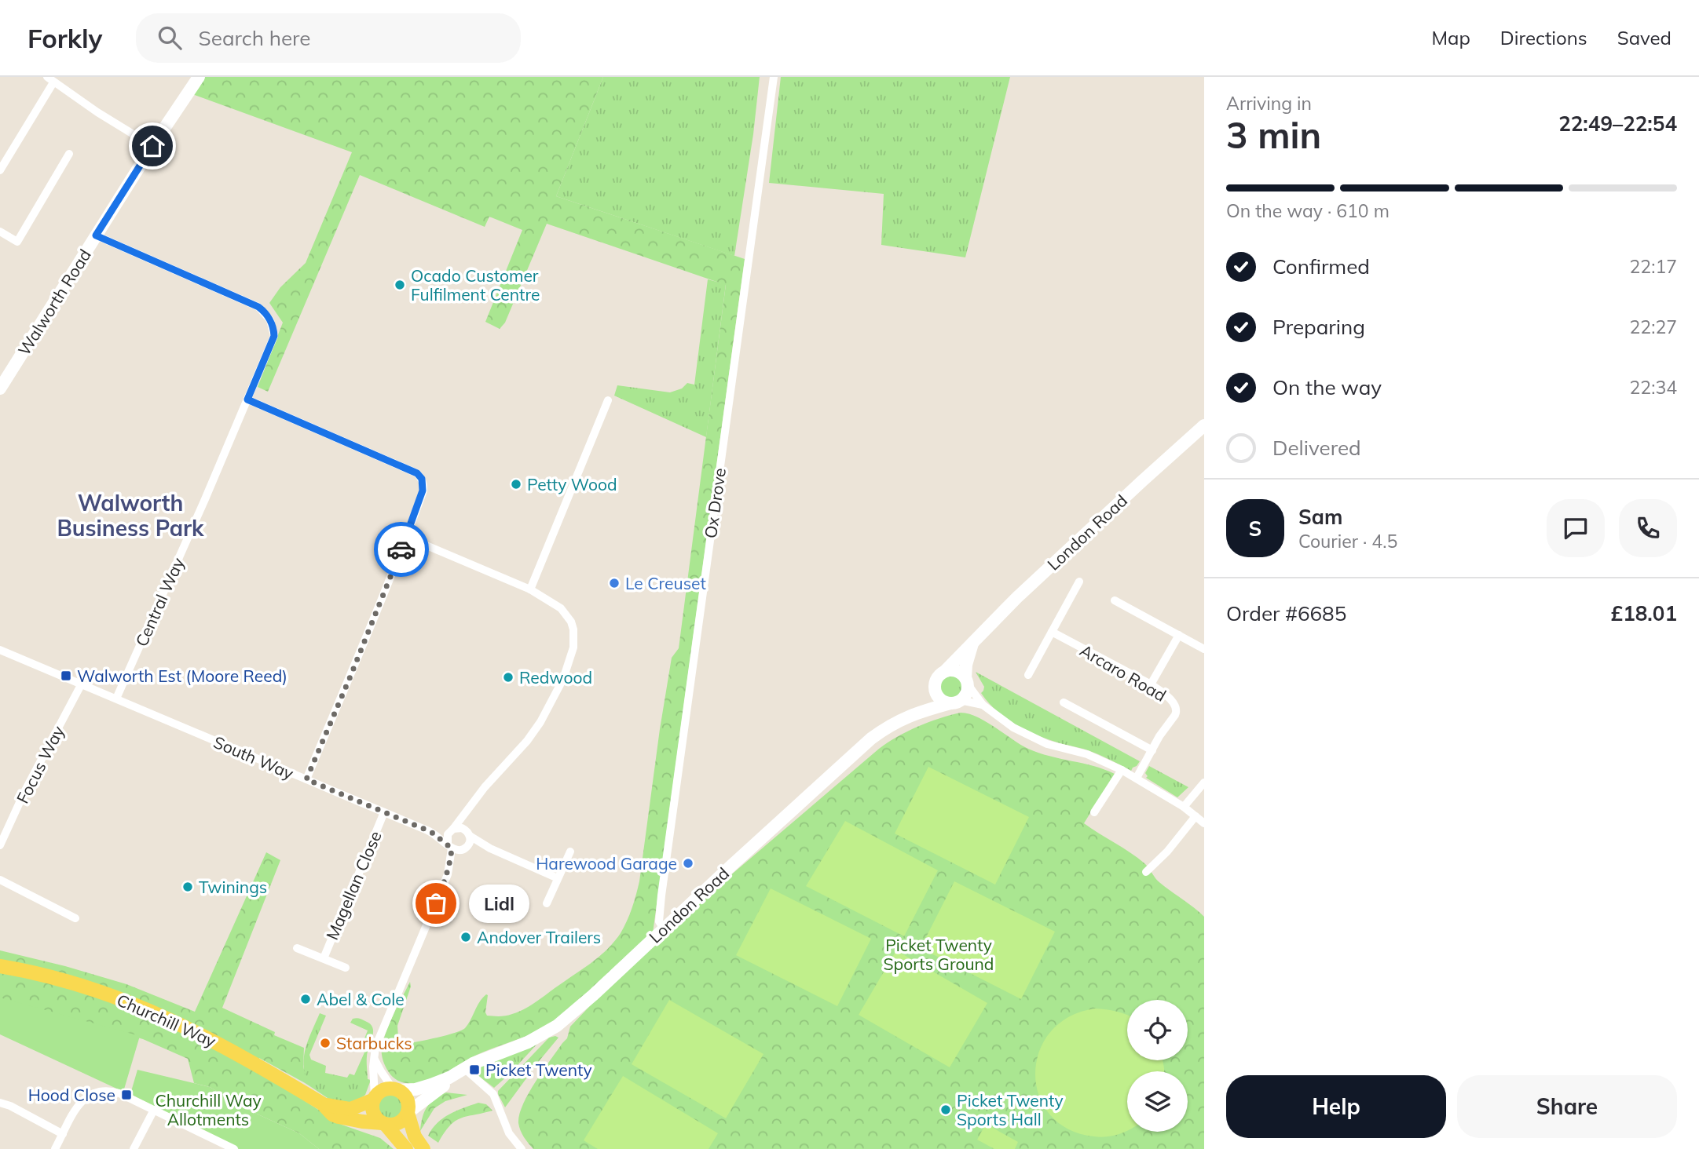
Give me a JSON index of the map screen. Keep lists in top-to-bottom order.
{
  "streets": {
    "main road": ["Walworth Road", "London Road", "Churchill Way"],
    "street": [
      "Ox Drove",
      "Central Way",
      "Arcaro Road",
      "South Way",
      "Focus Way",
      "Magellan Close"
    ]
  },
  "crossings": [
    ["Walworth Road", "Central Way"],
    ["Ox Drove", "London Road"],
    ["London Road", "Churchill Way"],
    ["Central Way", "South Way"],
    ["South Way", "Focus Way"]
  ],
  "districts": ["Walworth Business Park"],
  "parks": ["Picket Twenty Sports Ground", "Churchill Way Allotments"],
  "places": {
    "other": [
      "Ocado Customer Fulfilment Centre",
      "Petty Wood",
      "Le Creuset",
      "Redwood",
      "Harewood Garage",
      "Twinings",
      "Lidl",
      "Andover Trailers",
      "Abel & Cole",
      "Starbucks",
      "Picket Twenty Sports Hall"
    ],
    "transit": ["Walworth Est (Moore Reed)", "Picket Twenty", "Hood Close"]
  },
  "page": {
    "header": "Forkly",
    "search": "Search here",
    "nav": ["Map", "Directions", "Saved"],
    "heading": ["3 min", "Arriving in", "22:49–22:54"],
    "panel": [
      "Sam",
      "Courier · 4.5",
      "Order #6685",
      "£18.01"
    ],
    "bar": "On the way · 610 m",
    "list": [
      ["Confirmed", "22:17"],
      ["Preparing", "22:27"],
      ["On the way", "22:34"],
      "Delivered"
    ],
    "round": "S",
    "bubble": "Lidl",
    "buttons": ["Help", "Share"]
  }
}
